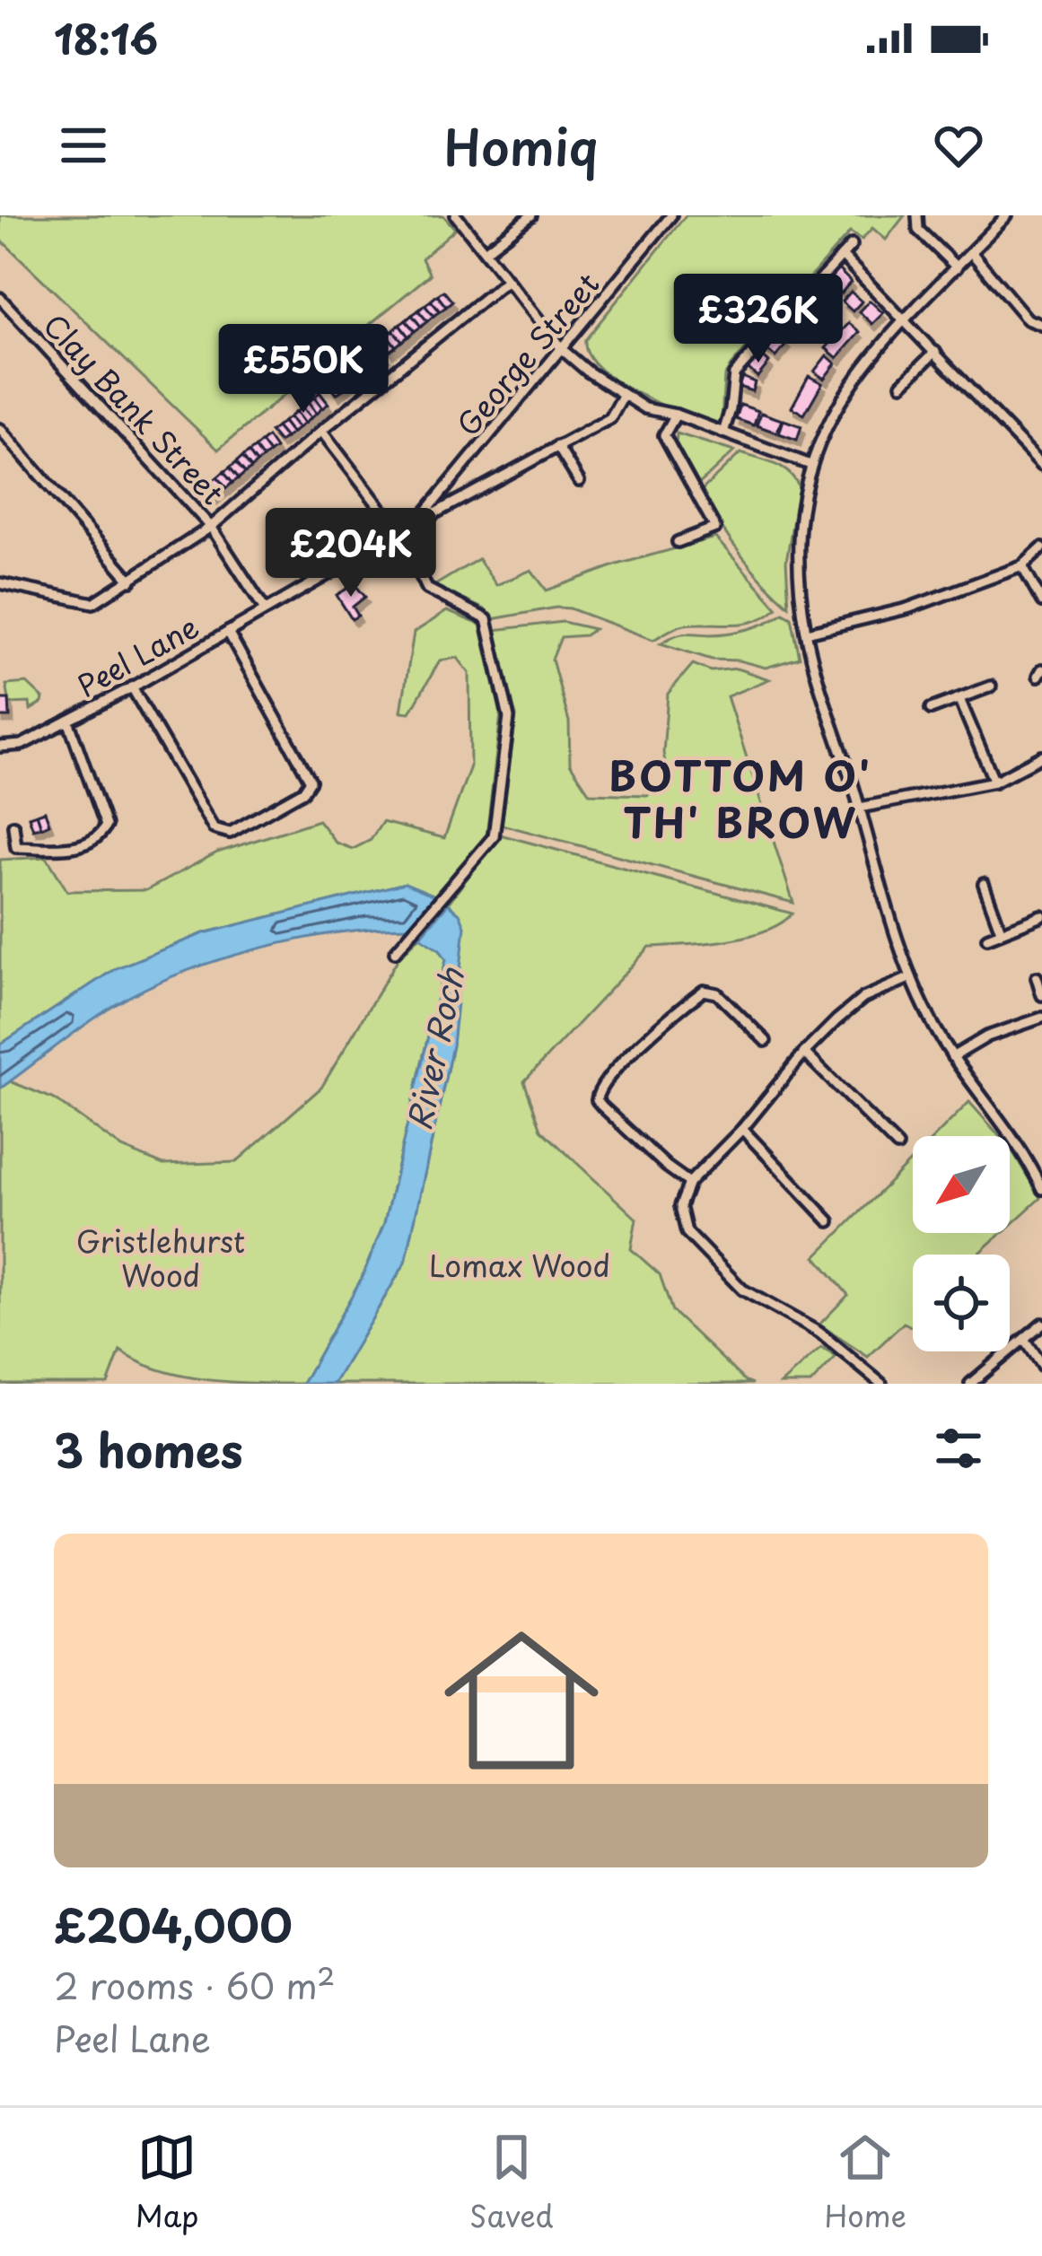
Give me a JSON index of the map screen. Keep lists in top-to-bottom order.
{
  "streets": {
    "street": ["George Street", "Clay Bank Street", "Peel Lane"]
  },
  "crossings": [
    ["George Street", "Peel Lane"],
    ["Clay Bank Street", "Peel Lane"]
  ],
  "districts": ["BOTTOM O' TH' BROW"],
  "water": ["River Roch"],
  "parks": ["Gristlehurst Wood", "Lomax Wood"],
  "north": "bottom left",
  "page": {
    "status": "18:16",
    "header": "Homiq",
    "price": ["£326K", "£550K", "£204K"],
    "heading": "3 homes",
    "list": [
      {
        "name": "£204,000",
        "note": "2 rooms · 60 m² · Peel Lane"
      }
    ],
    "tabs": ["Map", "Saved", "Home"]
  }
}
